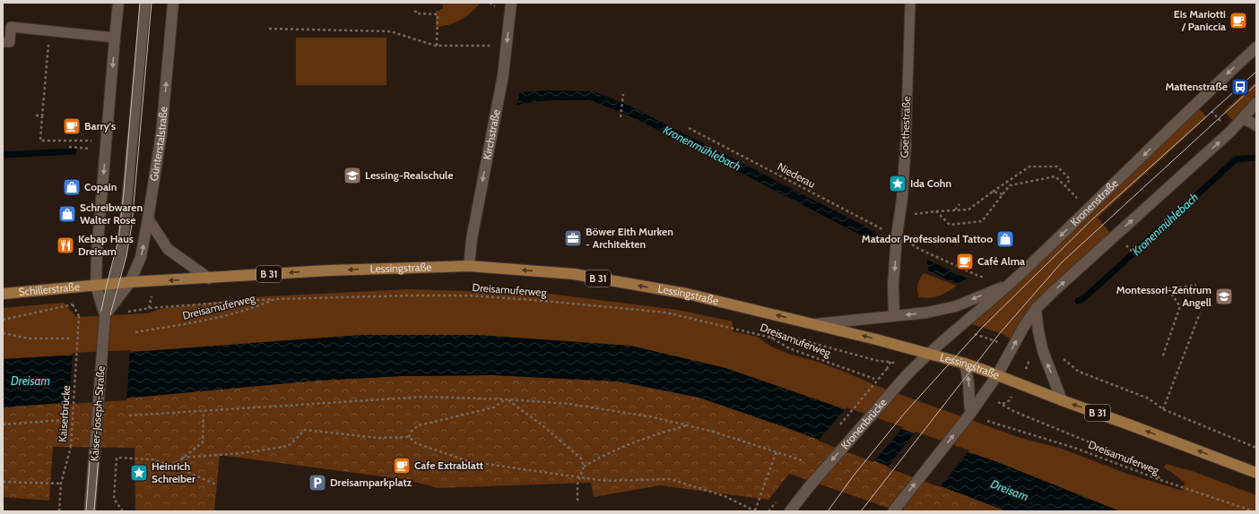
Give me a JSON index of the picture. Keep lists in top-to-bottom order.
{
  "streets": {
    "main road": [
      "Goethestraße",
      "Kirchstraße",
      "Günterstalstraße",
      "Kronenstraße",
      "Lessingstraße",
      "B 31",
      "Schillerstraße",
      "Kaiser-Joseph-Straße",
      "Kronenbrücke"
    ],
    "path": ["Niederau", "Dreisamuferweg", "Kaiserbrücke"]
  },
  "crossings": [
    ["Goethestraße", "Niederau"],
    ["Kirchstraße", "Lessingstraße"],
    ["Günterstalstraße", "Lessingstraße"],
    ["Niederau", "Kronenstraße"],
    ["Kronenstraße", "Lessingstraße"],
    ["Kronenstraße", "Kronenbrücke"],
    ["Lessingstraße", "Schillerstraße"],
    ["Lessingstraße", "Kaiser-Joseph-Straße"],
    ["Lessingstraße", "Kronenbrücke"],
    ["Schillerstraße", "Kaiser-Joseph-Straße"]
  ],
  "one_way": ["Kirchstraße", "Lessingstraße"],
  "water": ["Kronenmühlebach", "Dreisam"],
  "places": {
    "cafe": [
      "Eis Mariotti / Paniccia",
      "Barry's",
      "Café Alma",
      "Cafe Extrablatt"
    ],
    "bus stop": ["Mattenstraße"],
    "school or university": ["Lessing-Realschule", "Montessori-Zentrum Angell"],
    "place": ["Ida Cohn", "Heinrich Schreiber"],
    "shop": ["Copain", "Schreibwaren Walter Rose", "Matador Professional Tattoo"],
    "office": ["Böwer Eith Murken - Architekten"],
    "restaurant": ["Kebap Haus Dreisam"],
    "parking": ["Dreisamparkplatz"]
  }
}
